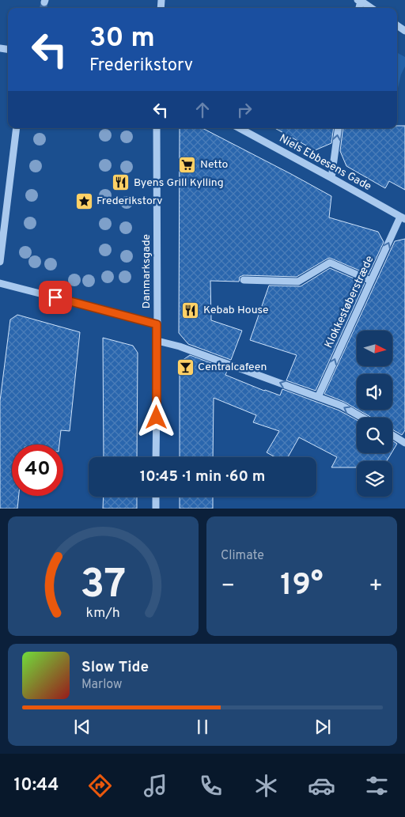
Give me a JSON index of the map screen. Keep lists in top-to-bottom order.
{
  "streets": {
    "street": ["Niels Ebbesens Gade", "Danmarksgade", "Klokkestøberstræde"]
  },
  "crossings": [
    ["Niels Ebbesens Gade", "Klokkestøberstræde"]
  ],
  "one_way": ["Klokkestøberstræde"],
  "places": {
    "supermarket": ["Netto"],
    "restaurant": ["Byens Grill Kylling", "Kebab House"],
    "place": ["Frederikstorv"],
    "bar": ["Centralcafeen"]
  },
  "north": "right",
  "page": {
    "turn": ["30 m", "Frederikstorv"],
    "limit": "40",
    "trip": "10:45 · 1 min · 60 m",
    "tile": "Climate",
    "heat": ["−", "19°", "+"],
    "song": ["Slow Tide", "Marlow"],
    "tabs": "10:44",
    "gauge": ["37", "km/h"]
  }
}
